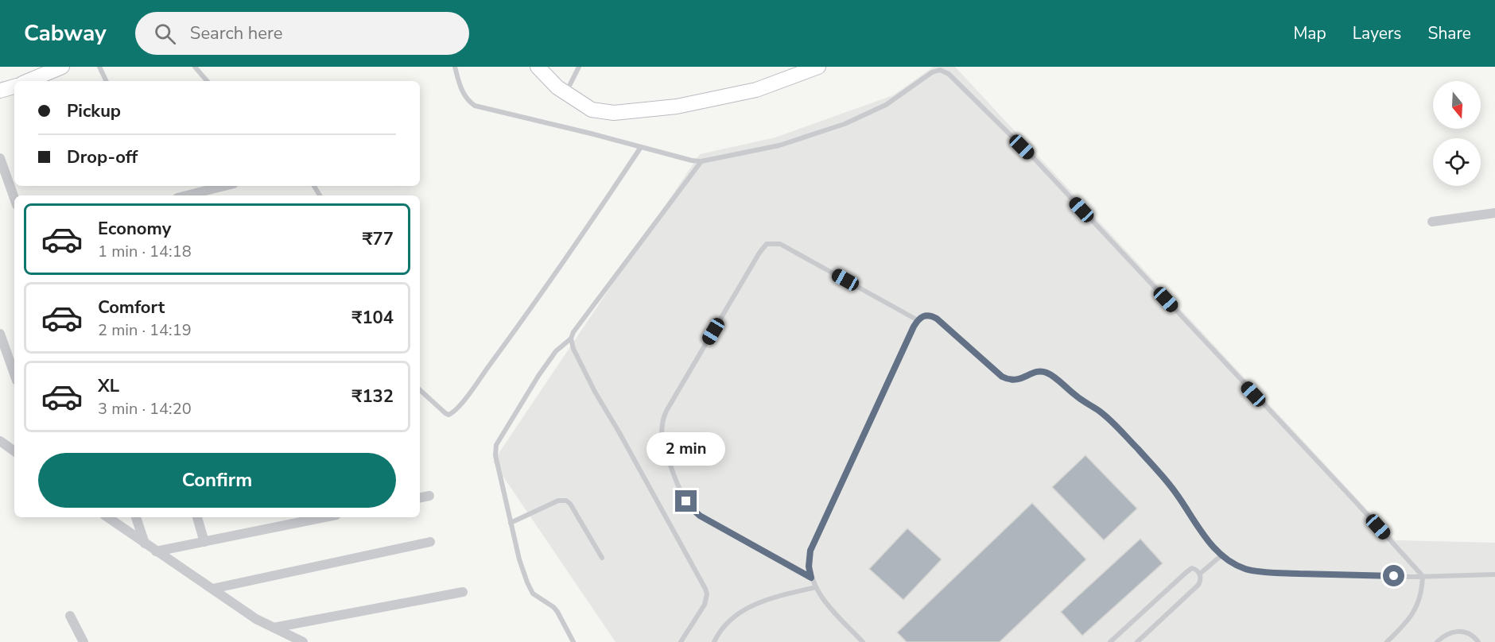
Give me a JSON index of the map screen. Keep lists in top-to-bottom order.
{
  "north": "bottom",
  "page": {
    "header": "Cabway",
    "search": "Search here",
    "nav": ["Map", "Layers", "Share"],
    "banner": ["Pickup", "Drop-off"],
    "list": [
      {
        "name": "Economy",
        "note": "1 min · 14:18",
        "value": "₹77"
      },
      {
        "name": "Comfort",
        "note": "2 min · 14:19",
        "value": "₹104"
      },
      {
        "name": "XL",
        "note": "3 min · 14:20",
        "value": "₹132"
      }
    ],
    "bubble": "2 min",
    "buttons": "Confirm"
  }
}
